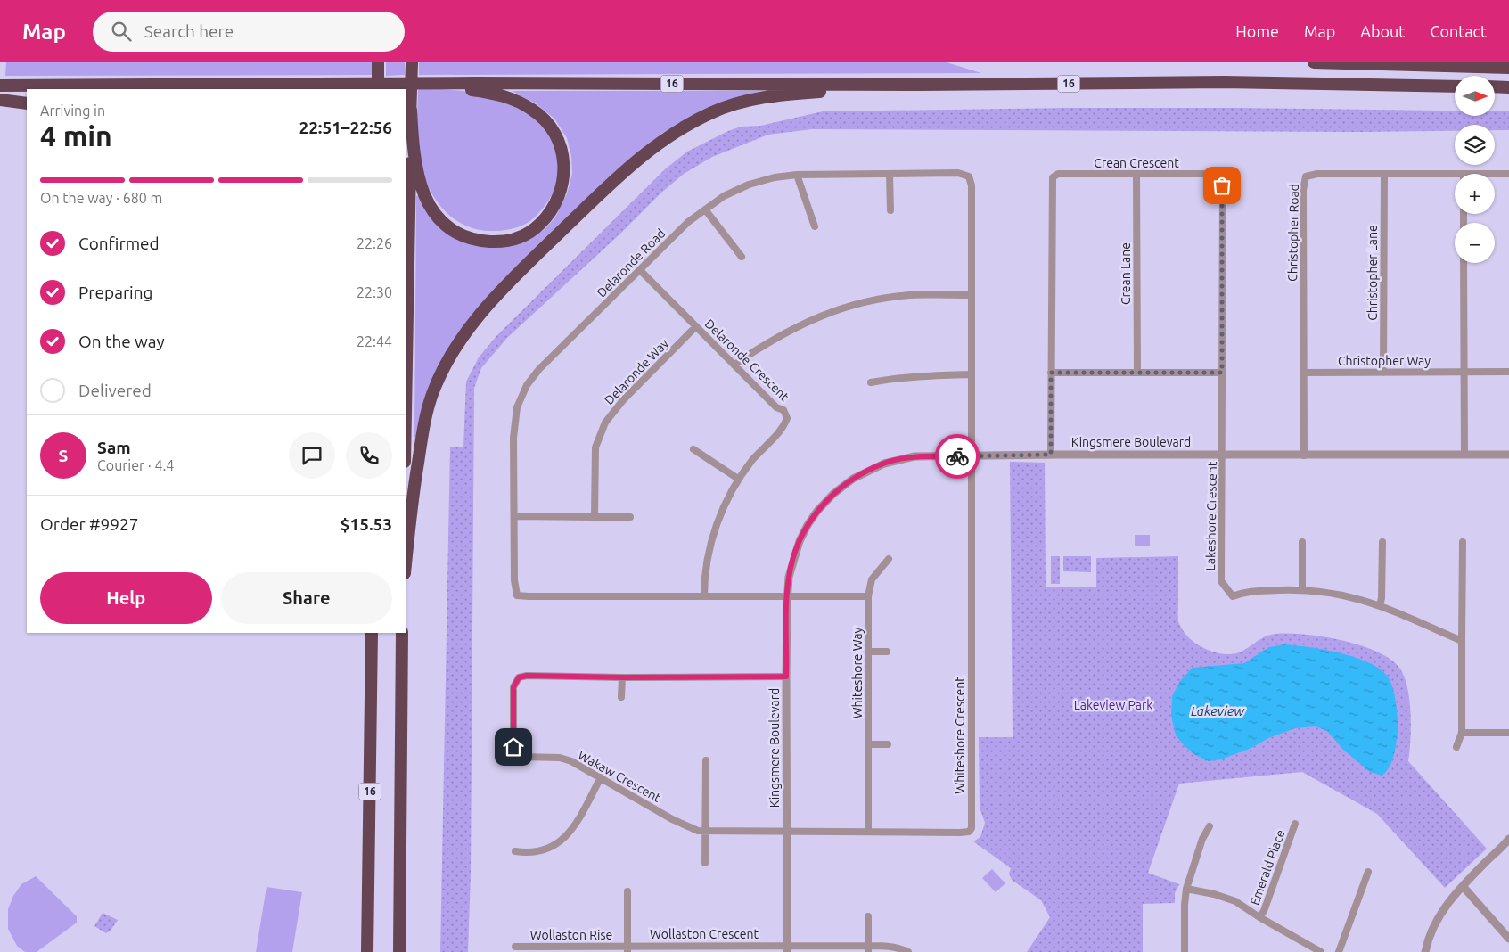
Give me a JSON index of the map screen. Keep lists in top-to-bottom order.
{
  "streets": {
    "highway": ["16"],
    "street": [
      "Crean Crescent",
      "Christopher Road",
      "Delaronde Road",
      "Christopher Lane",
      "Crean Lane",
      "Delaronde Crescent",
      "Christopher Way",
      "Delaronde Way",
      "Kingsmere Boulevard",
      "Lakeshore Crescent",
      "Whiteshore Way",
      "Whiteshore Crescent",
      "Wakaw Crescent",
      "Emerald Place",
      "Wollaston Crescent",
      "Wollaston Rise"
    ]
  },
  "crossings": [
    ["Crean Crescent", "Crean Lane"],
    ["Crean Crescent", "Kingsmere Boulevard"],
    ["Crean Crescent", "Lakeshore Crescent"],
    ["Christopher Road", "Christopher Lane"],
    ["Christopher Road", "Christopher Way"],
    ["Christopher Road", "Kingsmere Boulevard"],
    ["Delaronde Road", "Delaronde Crescent"],
    ["Delaronde Road", "Kingsmere Boulevard"],
    ["Delaronde Road", "Whiteshore Crescent"],
    ["Christopher Lane", "Christopher Way"],
    ["Delaronde Crescent", "Delaronde Way"],
    ["Kingsmere Boulevard", "Lakeshore Crescent"],
    ["Kingsmere Boulevard", "Whiteshore Crescent"],
    ["Kingsmere Boulevard", "Wakaw Crescent"],
    ["Kingsmere Boulevard", "Wollaston Crescent"],
    ["Whiteshore Way", "Whiteshore Crescent"],
    ["Whiteshore Crescent", "Wakaw Crescent"],
    ["Wollaston Crescent", "Wollaston Rise"]
  ],
  "water": ["Lakeview"],
  "parks": ["Lakeview Park"],
  "north": "right",
  "page": {
    "header": "Map",
    "search": "Search here",
    "nav": [
      "Home",
      "Map",
      "About",
      "Contact"
    ],
    "map_buttons": ["+", "−"],
    "heading": ["4 min", "Arriving in", "22:51–22:56"],
    "panel": [
      "Sam",
      "Courier · 4.4",
      "Order #9927",
      "$15.53"
    ],
    "bar": "On the way · 680 m",
    "list": [
      ["Confirmed", "22:26"],
      ["Preparing", "22:30"],
      ["On the way", "22:44"],
      "Delivered"
    ],
    "round": "S",
    "buttons": ["Help", "Share"]
  }
}
